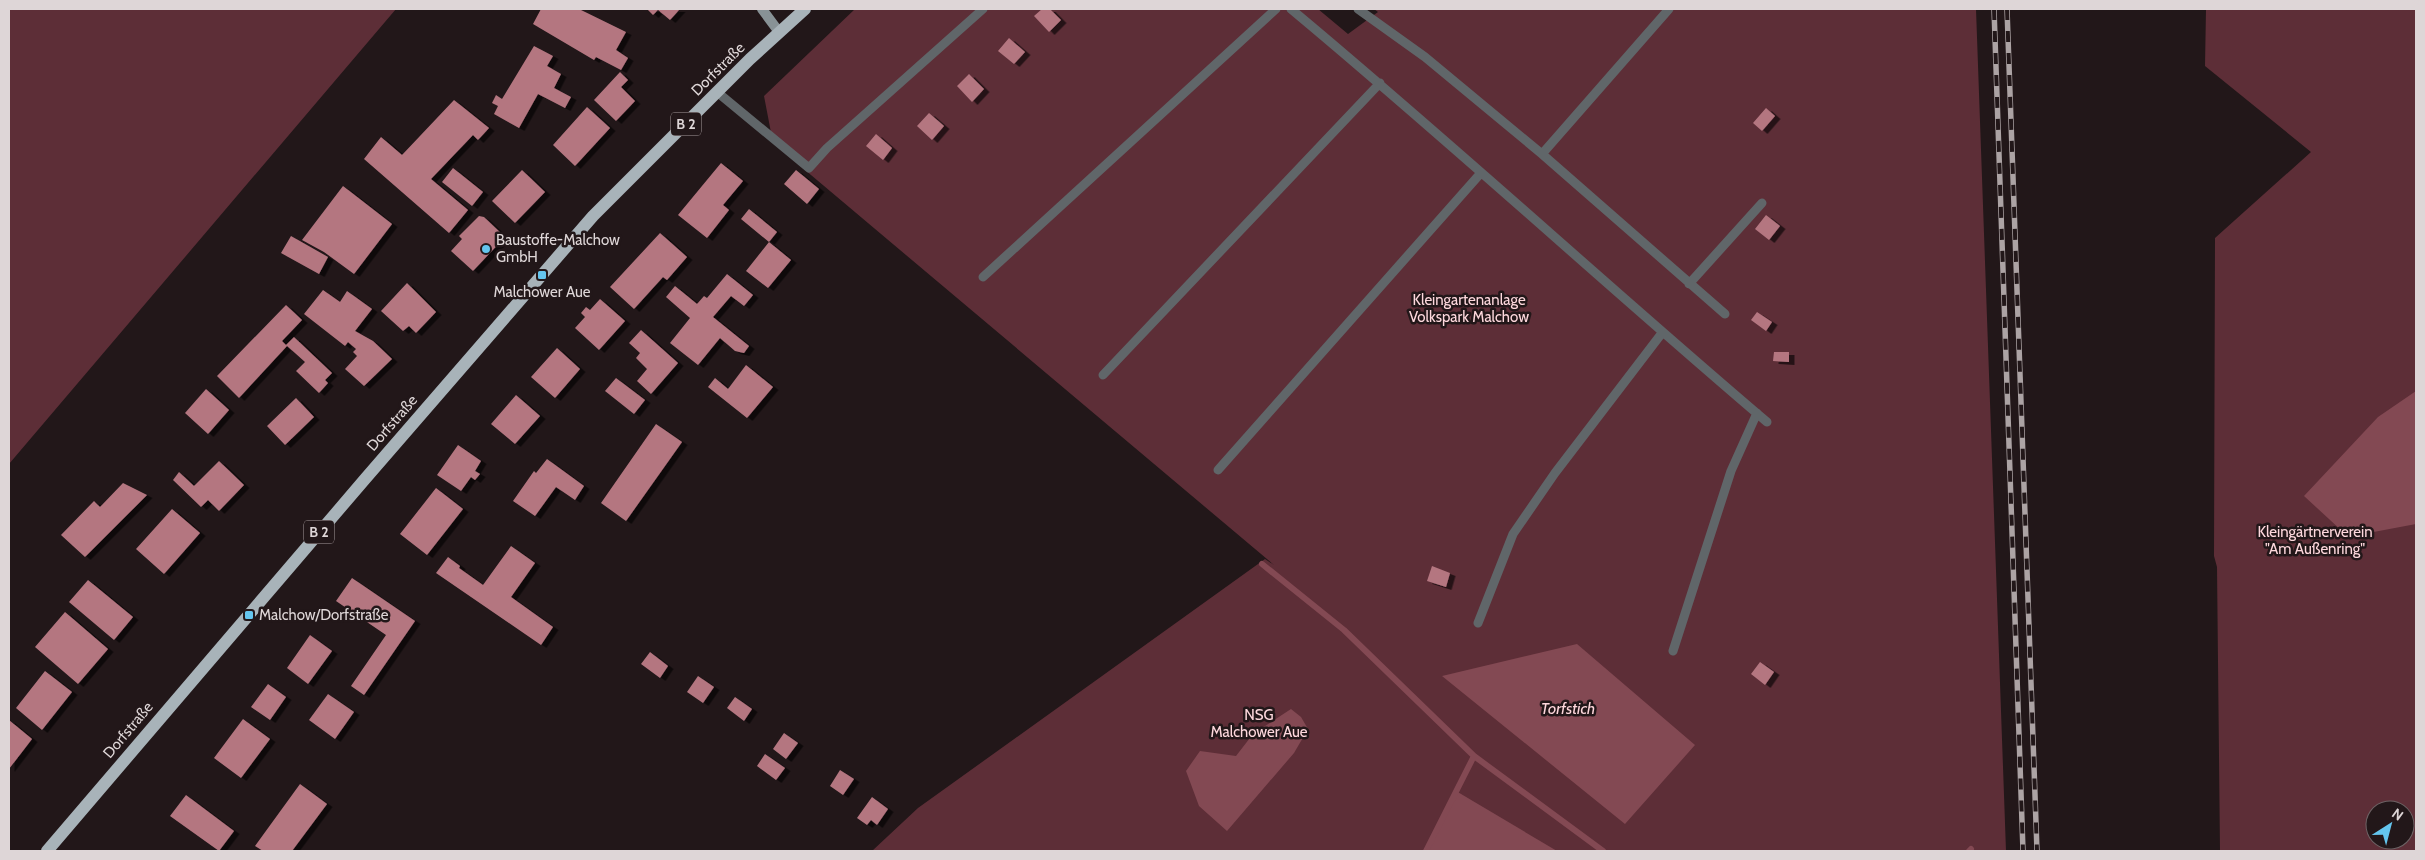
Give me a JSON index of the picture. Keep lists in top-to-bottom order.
{
  "streets": {
    "main road": ["Dorfstraße", "B 2"]
  },
  "crossings": [
    ["Dorfstraße", "B 2"]
  ],
  "water": ["Torfstich"],
  "parks": ["Kleingartenanlage Volkspark Malchow", "Kleingärtnerverein \"Am Außenring\"", "NSG Malchower Aue"],
  "places": {
    "other": ["Baustoffe-Malchow GmbH"],
    "transit": ["Malchower Aue", "Malchow/Dorfstraße"]
  },
  "north": "top right"
}
